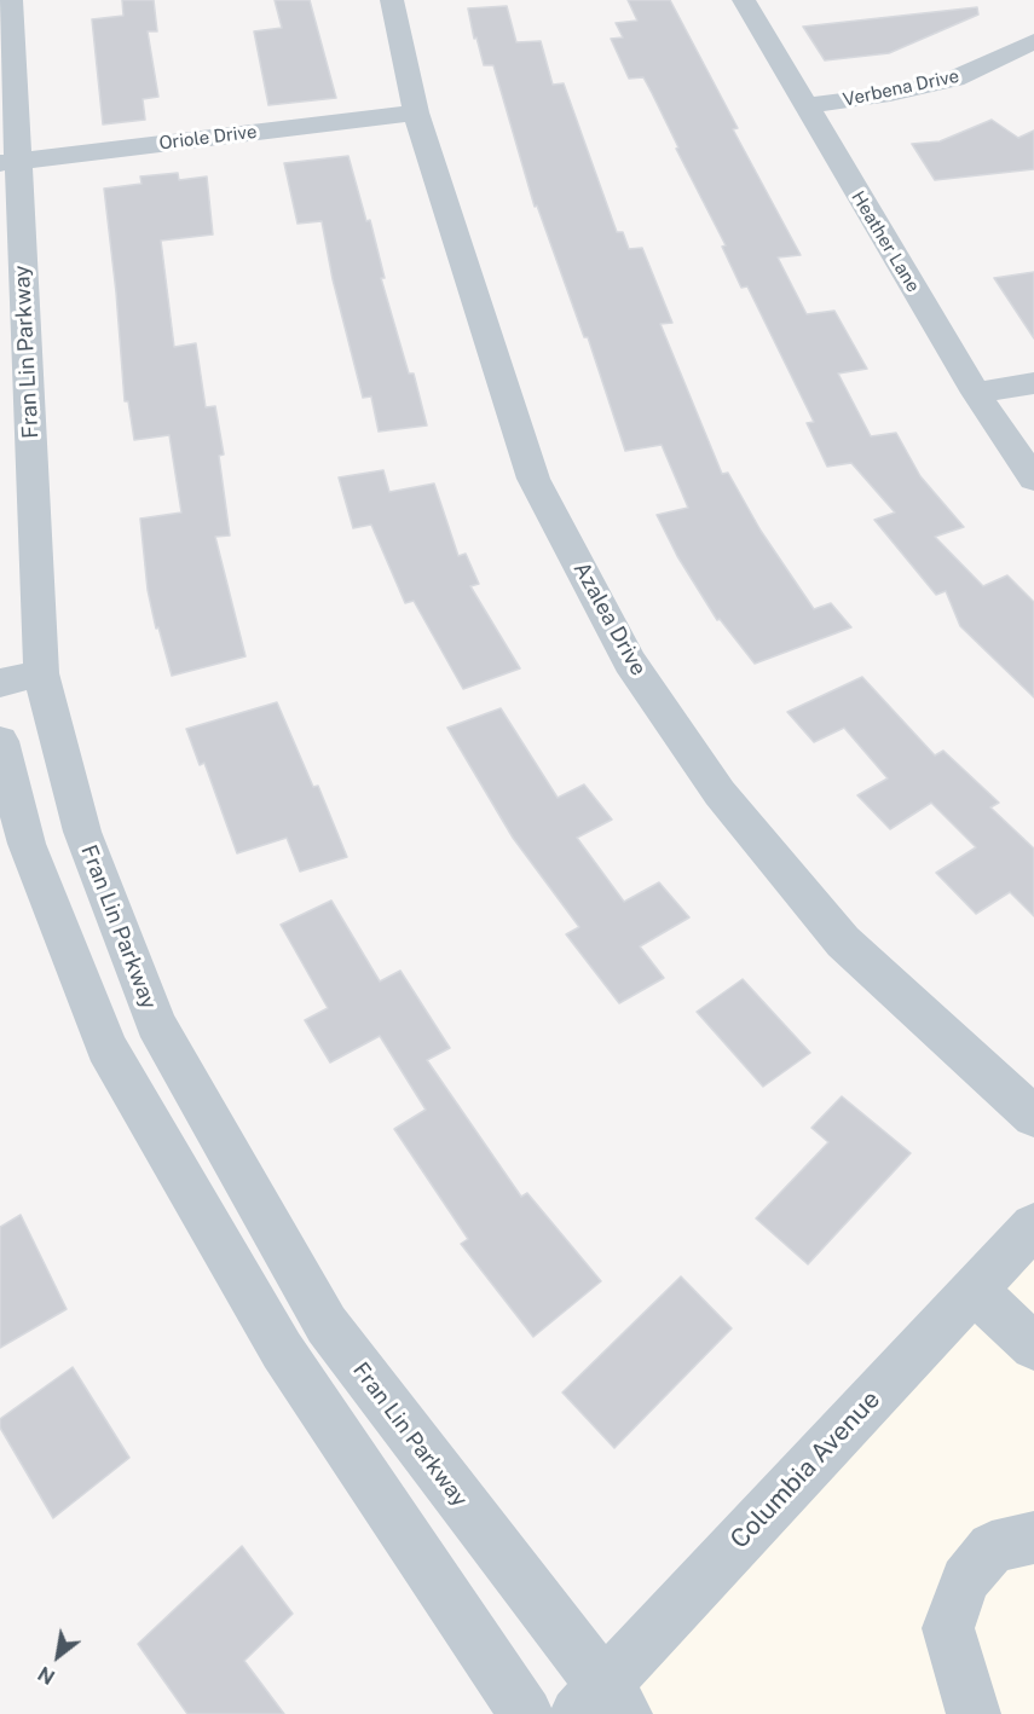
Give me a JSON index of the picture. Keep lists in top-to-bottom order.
{
  "streets": {
    "street": [
      "Verbena Drive",
      "Oriole Drive",
      "Heather Lane",
      "Fran Lin Parkway",
      "Azalea Drive",
      "Columbia Avenue"
    ]
  },
  "crossings": [
    ["Verbena Drive", "Heather Lane"],
    ["Oriole Drive", "Fran Lin Parkway"],
    ["Oriole Drive", "Azalea Drive"],
    ["Fran Lin Parkway", "Columbia Avenue"]
  ],
  "north": "bottom left"
}
